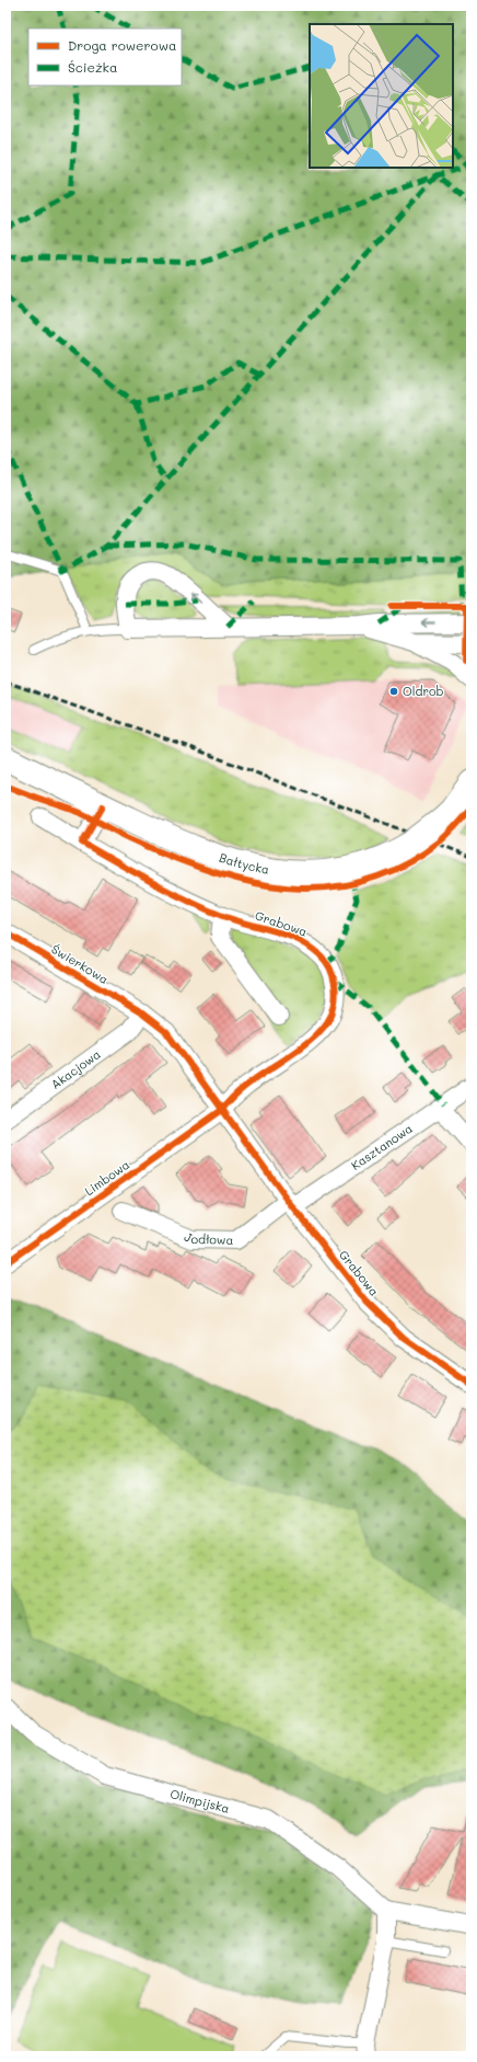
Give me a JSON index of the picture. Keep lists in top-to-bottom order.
{
  "streets": {
    "main road": ["Bałtycka"],
    "street": [
      "Grabowa",
      "Świerkowa",
      "Akacjowa",
      "Kasztanowa",
      "Limbowa",
      "Jodłowa",
      "Olimpijska"
    ]
  },
  "crossings": [
    ["Grabowa", "Świerkowa"],
    ["Grabowa", "Akacjowa"],
    ["Grabowa", "Kasztanowa"],
    ["Grabowa", "Limbowa"],
    ["Grabowa", "Jodłowa"],
    ["Świerkowa", "Akacjowa"],
    ["Kasztanowa", "Jodłowa"]
  ],
  "places": ["Oldrob"],
  "legend": ["Droga rowerowa", "Ścieżka"]
}
